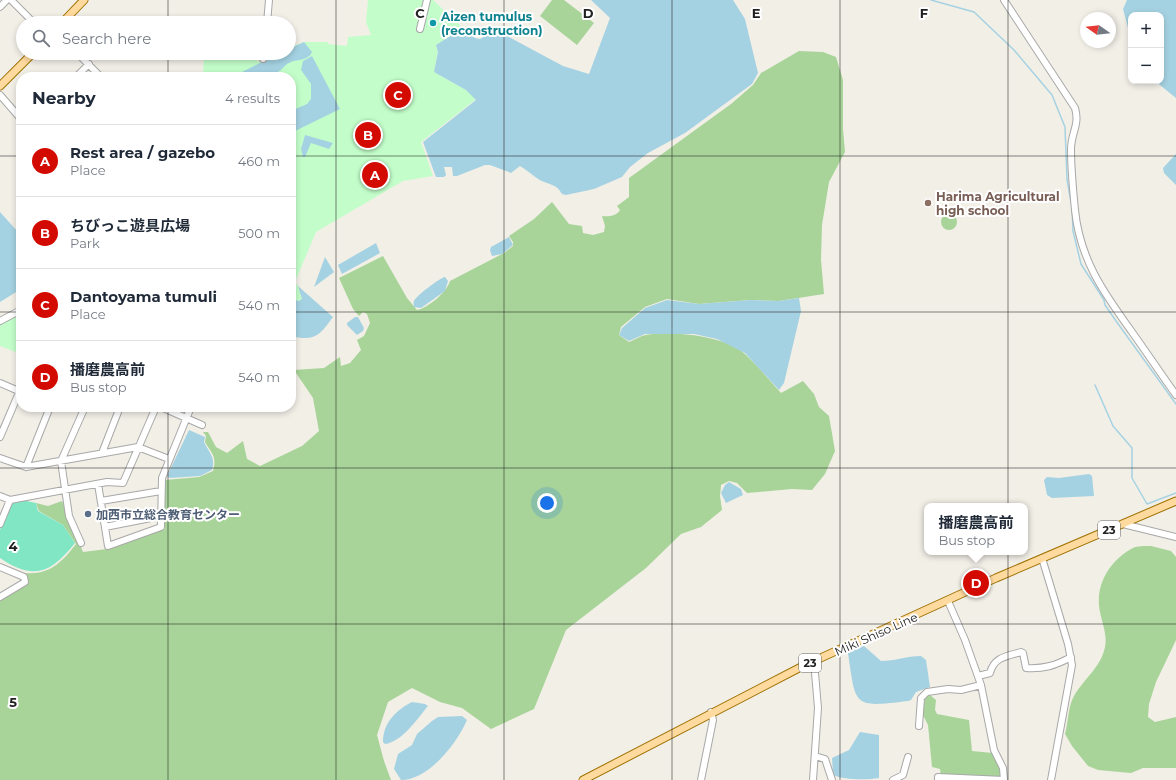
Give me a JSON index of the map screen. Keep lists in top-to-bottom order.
{
  "streets": {
    "main road": ["23", "Miki Shiso Line"]
  },
  "places": ["Aizen tumulus (reconstruction)", "Harima Agricultural high school", "加西市立総合教育センター"],
  "north": "left",
  "page": {
    "map_buttons": ["+", "−"],
    "search": "Search here",
    "heading": ["Nearby", "4 results"],
    "pins": [
      "C",
      "B",
      "A",
      "D"
    ],
    "list": [
      {
        "mark": "A",
        "name": "Rest area / gazebo",
        "note": "Place",
        "value": "460 m"
      },
      {
        "mark": "B",
        "name": "ちびっこ遊具広場",
        "note": "Park",
        "value": "500 m"
      },
      {
        "mark": "C",
        "name": "Dantoyama tumuli",
        "note": "Place",
        "value": "540 m"
      },
      {
        "mark": "D",
        "name": "播磨農高前",
        "note": "Bus stop",
        "value": "540 m"
      }
    ],
    "popup": ["播磨農高前", "Bus stop"]
  },
  "grid": {
    "columns": [
      "C",
      "D",
      "E",
      "F"
    ],
    "rows": ["4", "5"]
  }
}
